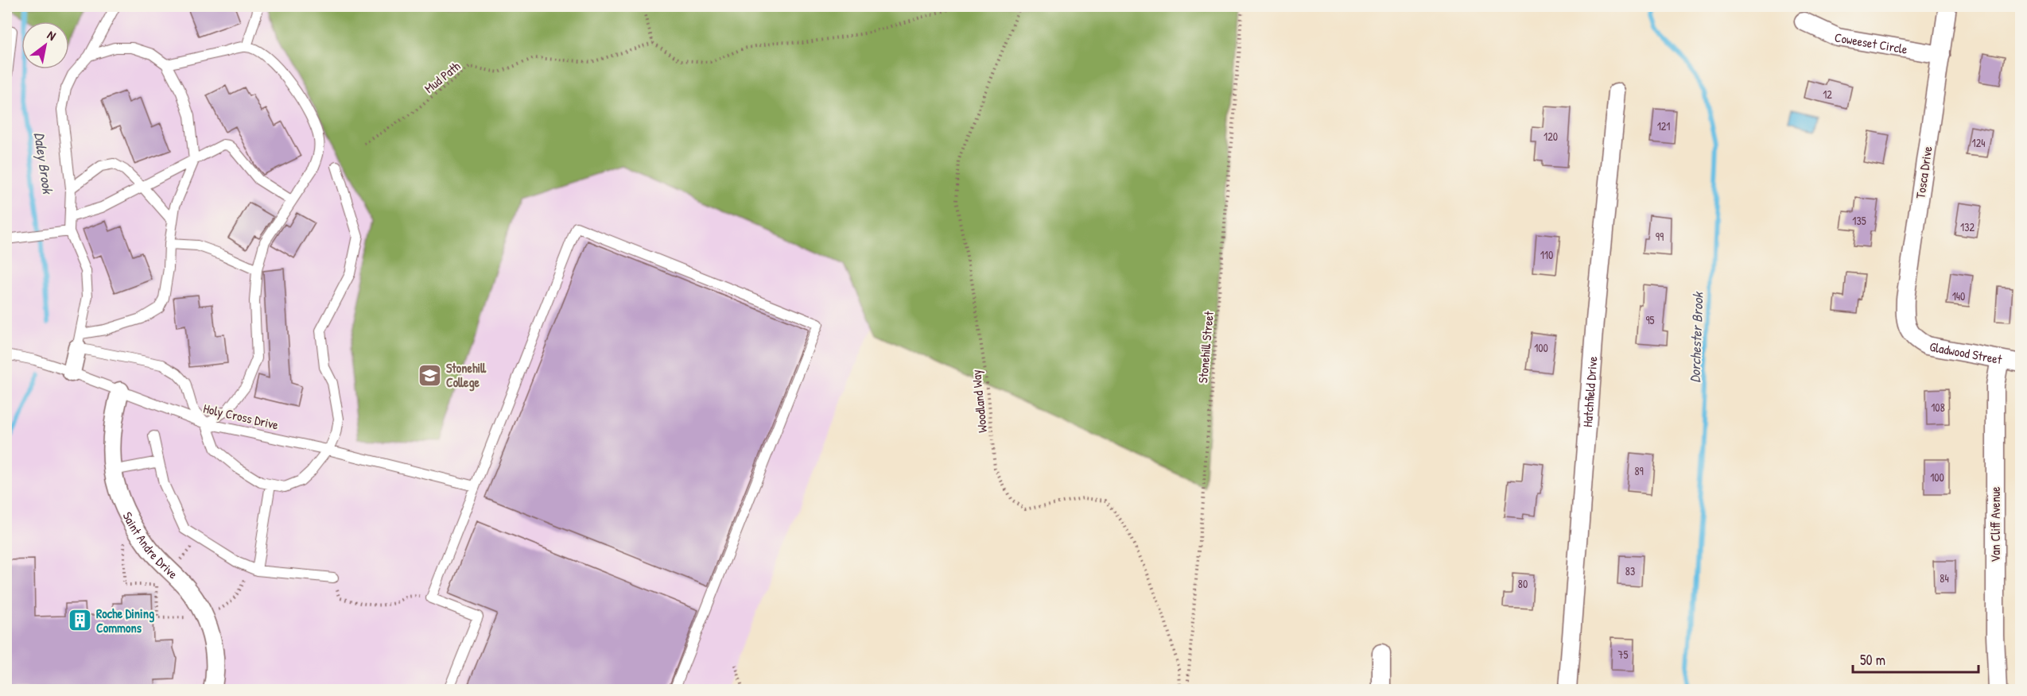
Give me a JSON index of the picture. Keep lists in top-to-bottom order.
{
  "streets": {
    "street": [
      "Coweeset Circle",
      "Tosca Drive",
      "Gladwood Street",
      "Hatchfield Drive",
      "Van Cliff Avenue",
      "Saint Andre Drive"
    ],
    "lane": ["Holy Cross Drive"],
    "path": ["Mud Path", "Stonehill Street", "Woodland Way"]
  },
  "crossings": [
    ["Coweeset Circle", "Tosca Drive"],
    ["Tosca Drive", "Gladwood Street"],
    ["Gladwood Street", "Van Cliff Avenue"],
    ["Holy Cross Drive", "Saint Andre Drive"]
  ],
  "water": ["Daley Brook", "Dorchester Brook"],
  "places": {
    "school or university": ["Stonehill College"],
    "building": ["Roche Dining Commons"]
  },
  "house_numbers": [
    "12",
    "121",
    "120",
    "124",
    "135",
    "132",
    "99",
    "110",
    "140",
    "95",
    "100",
    "108",
    "89",
    "100",
    "83",
    "84",
    "80",
    "75"
  ],
  "scale_bar": "50 m",
  "north": "top right"
}
